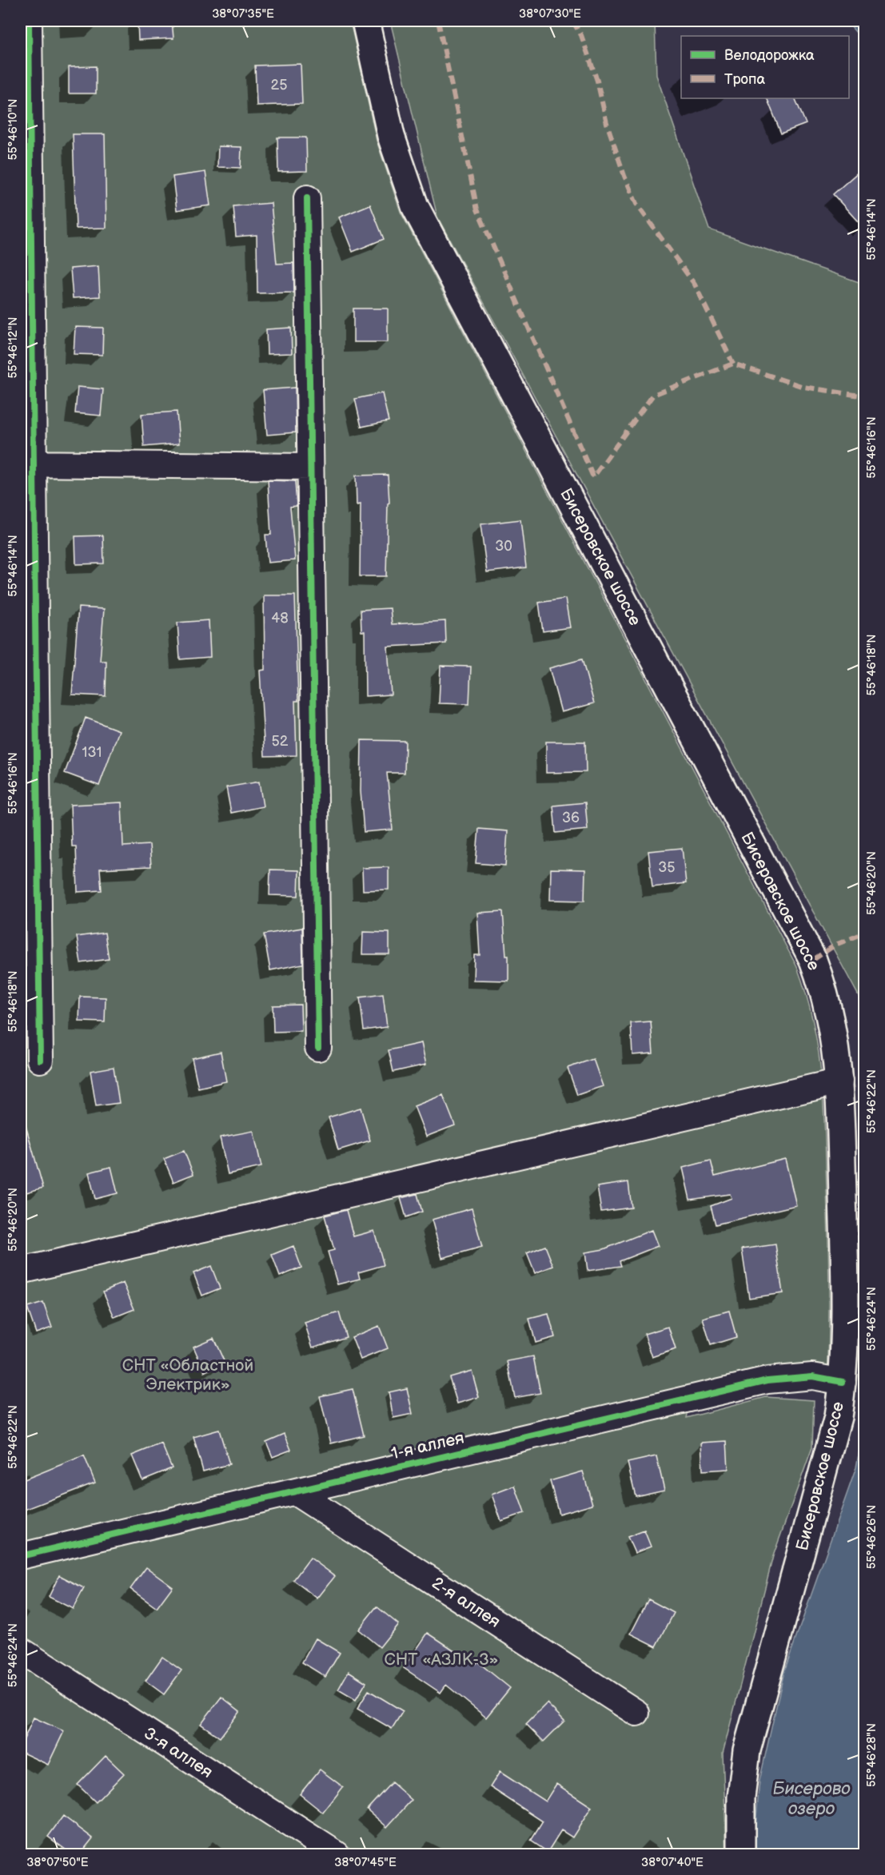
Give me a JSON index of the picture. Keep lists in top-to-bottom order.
{
  "streets": {
    "main road": ["Бисеровское шоссе"],
    "street": ["1-я аллея", "2-я аллея", "3-я аллея"]
  },
  "crossings": [
    ["Бисеровское шоссе", "1-я аллея"],
    ["1-я аллея", "2-я аллея"]
  ],
  "water": ["Бисерово озеро"],
  "parks": ["СНТ «Областной Электрик»", "СНТ «АЗЛК-3»"],
  "house_numbers": [
    "25",
    "30",
    "48",
    "52",
    "131",
    "36",
    "35"
  ],
  "legend": ["Велодорожка", "Тропа"],
  "coordinates": [
    "38°07'35\"E",
    "38°07'30\"E",
    "55°46'10\"N",
    "55°46'14\"N",
    "55°46'12\"N",
    "55°46'16\"N",
    "55°46'18\"N",
    "55°46'20\"N",
    "55°46'22\"N",
    "55°46'24\"N",
    "55°46'26\"N",
    "55°46'28\"N",
    "38°07'50\"E",
    "38°07'45\"E",
    "38°07'40\"E"
  ]
}
